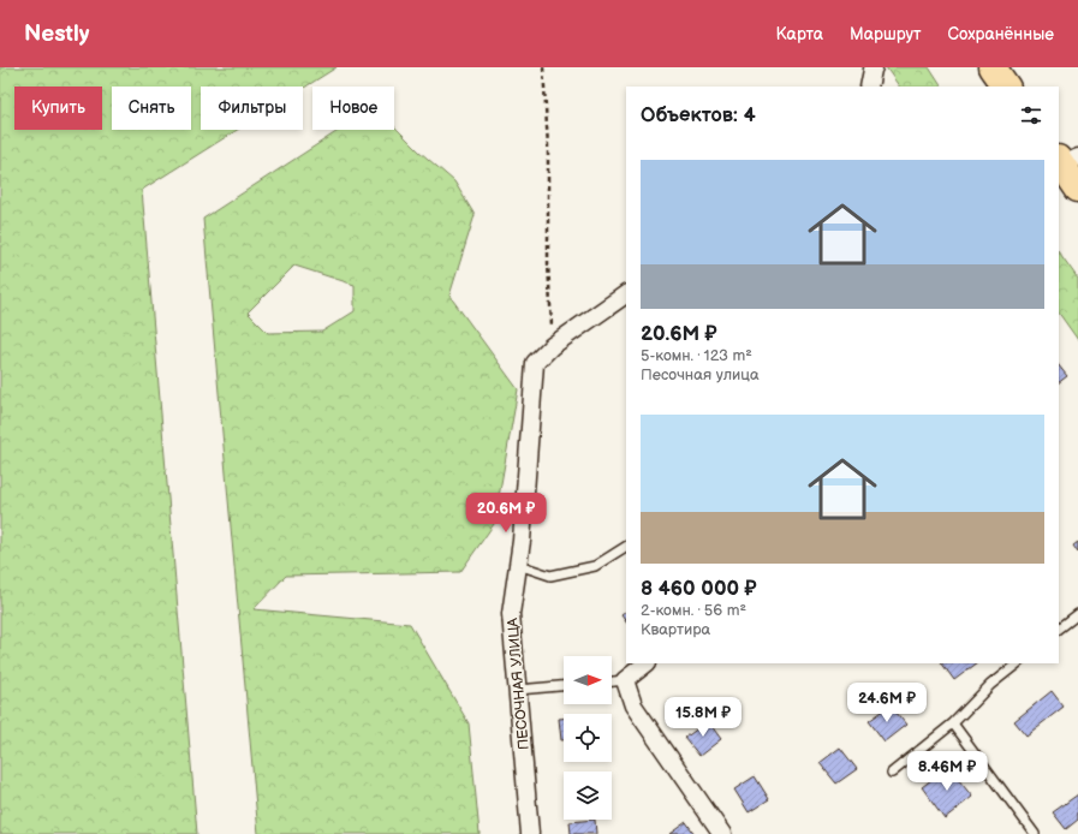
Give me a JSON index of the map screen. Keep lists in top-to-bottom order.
{
  "streets": {
    "street": ["ПЕСОЧНАЯ УЛИЦА"]
  },
  "north": "right",
  "page": {
    "header": "Nestly",
    "nav": ["Карта", "Маршрут", "Сохранённые"],
    "chip": [
      "Купить",
      "Снять",
      "Фильтры",
      "Новое"
    ],
    "heading": "Объектов: 4",
    "list": [
      {
        "name": "20.6M ₽",
        "note": "5-комн. · 123 m² · Песочная улица"
      },
      {
        "name": "8 460 000 ₽",
        "note": "2-комн. · 56 m² · Квартира"
      }
    ],
    "price": [
      "20.6M ₽",
      "24.6M ₽",
      "15.8M ₽",
      "8.46M ₽"
    ]
  }
}
